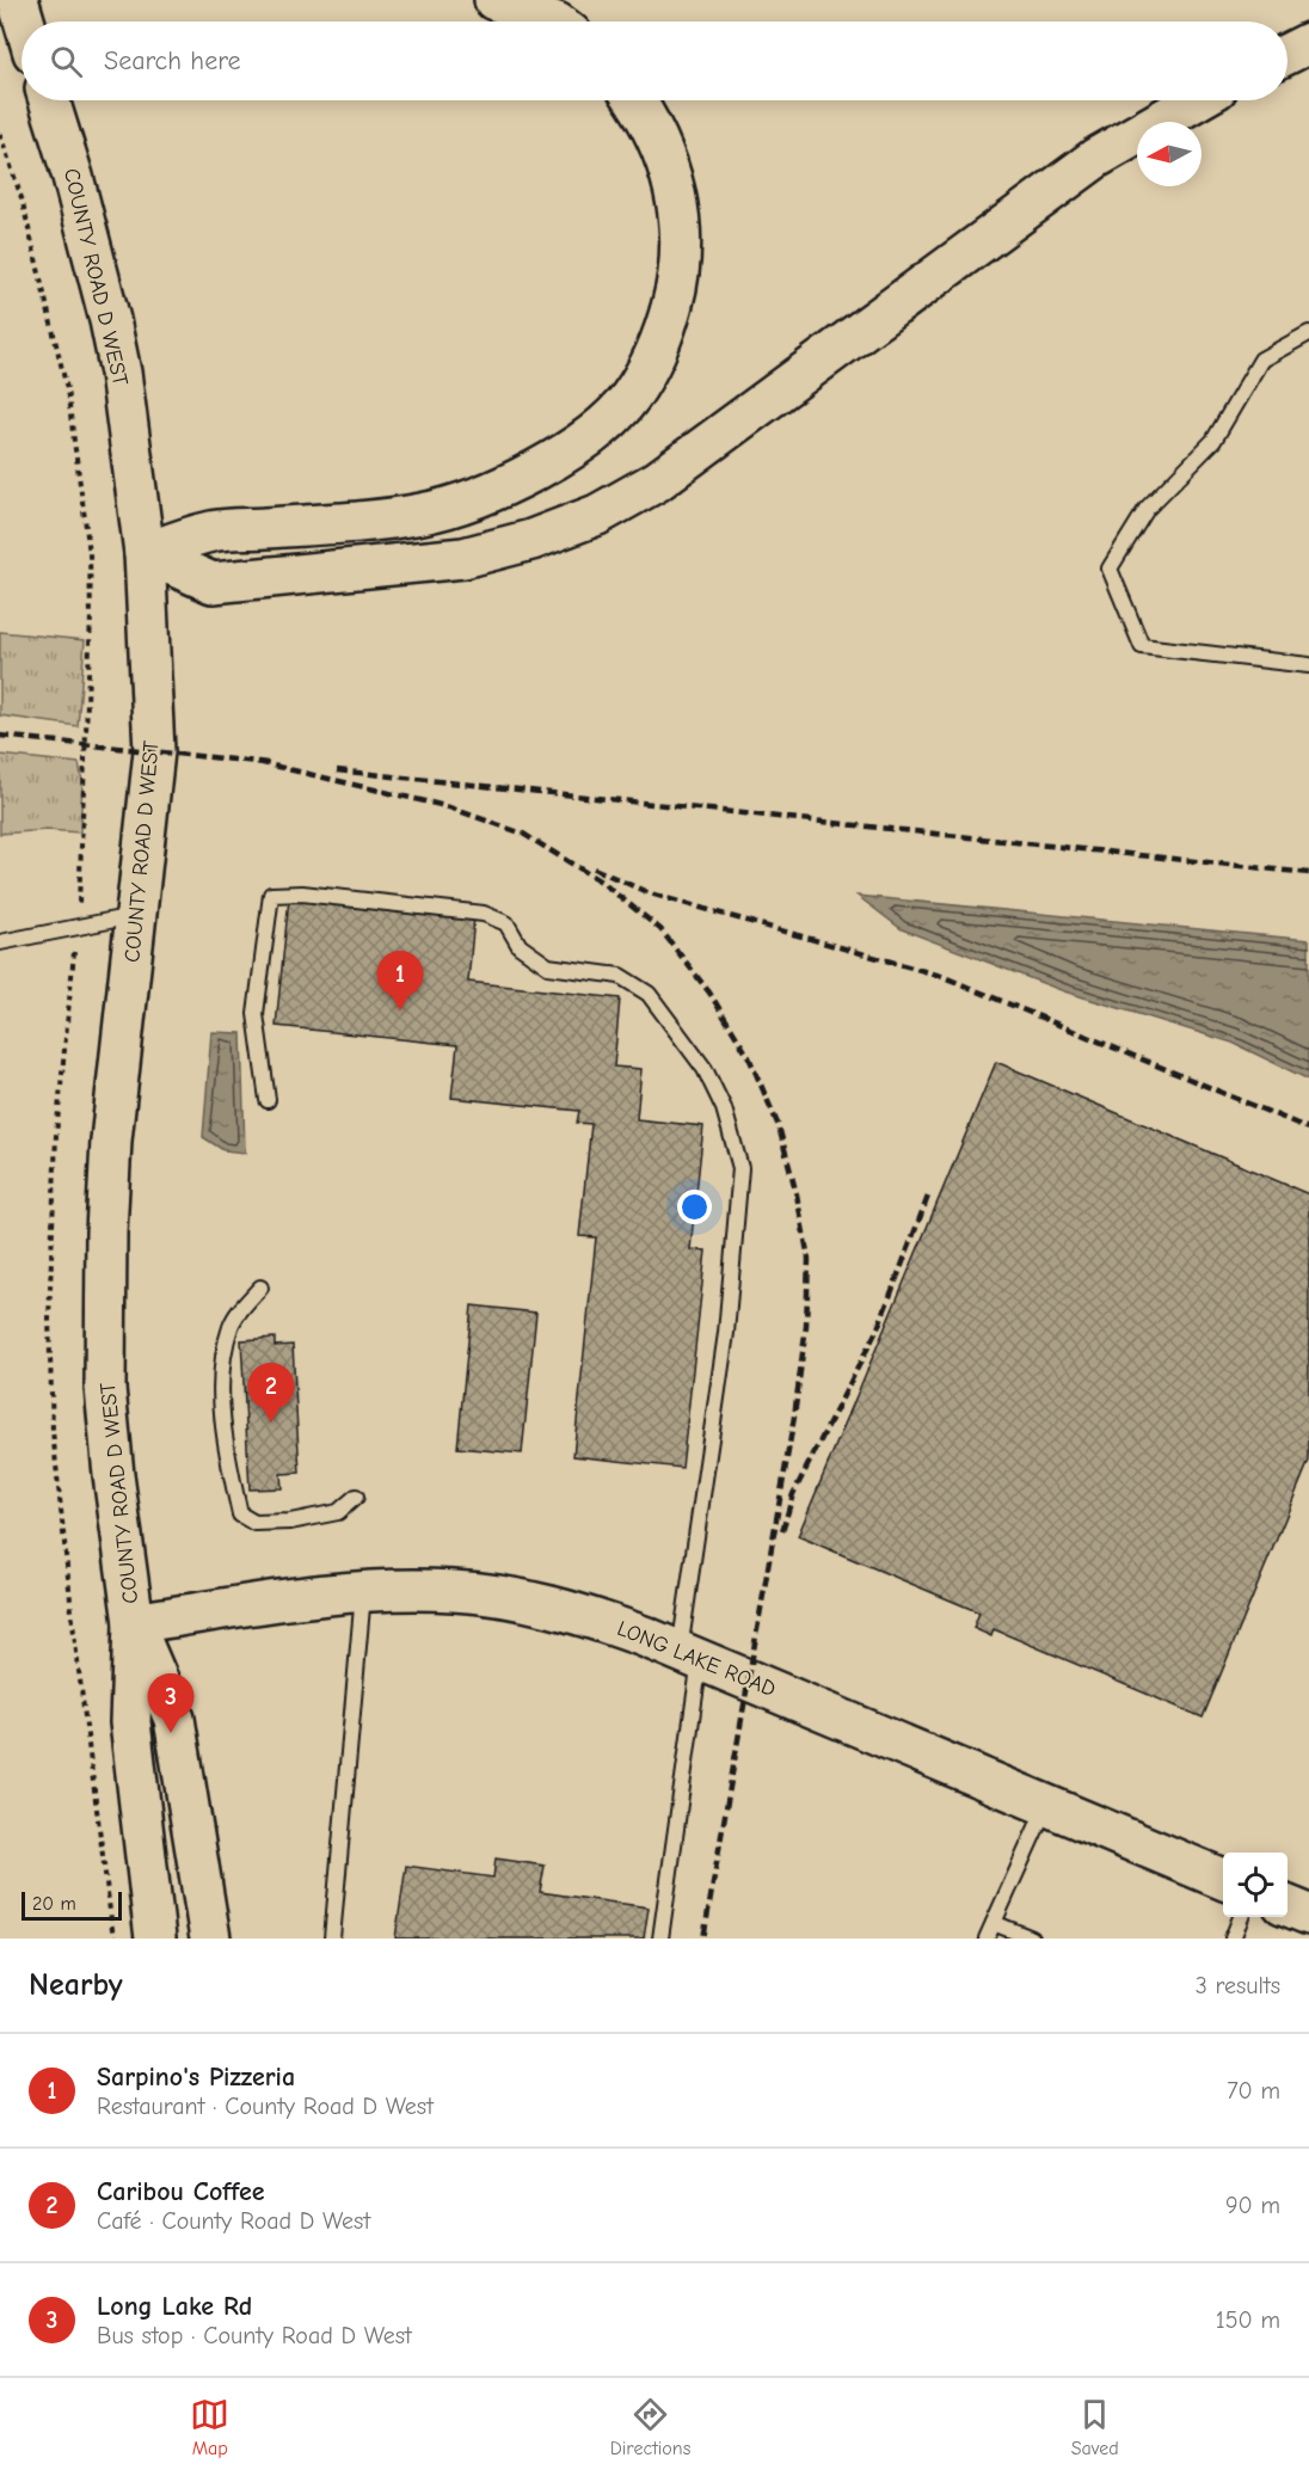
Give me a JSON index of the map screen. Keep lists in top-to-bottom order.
{
  "streets": {
    "main road": ["COUNTY ROAD D WEST", "LONG LAKE ROAD"]
  },
  "crossings": [
    ["COUNTY ROAD D WEST", "LONG LAKE ROAD"]
  ],
  "scale_bar": "20 m",
  "north": "left",
  "page": {
    "search": "Search here",
    "pins": ["1", "2", "3"],
    "scale": "20 m",
    "heading": ["Nearby", "3 results"],
    "list": [
      {
        "mark": "1",
        "name": "Sarpino's Pizzeria",
        "note": "Restaurant · County Road D West",
        "value": "70 m"
      },
      {
        "mark": "2",
        "name": "Caribou Coffee",
        "note": "Café · County Road D West",
        "value": "90 m"
      },
      {
        "mark": "3",
        "name": "Long Lake Rd",
        "note": "Bus stop · County Road D West",
        "value": "150 m"
      }
    ],
    "nav": ["Map", "Directions", "Saved"]
  }
}
